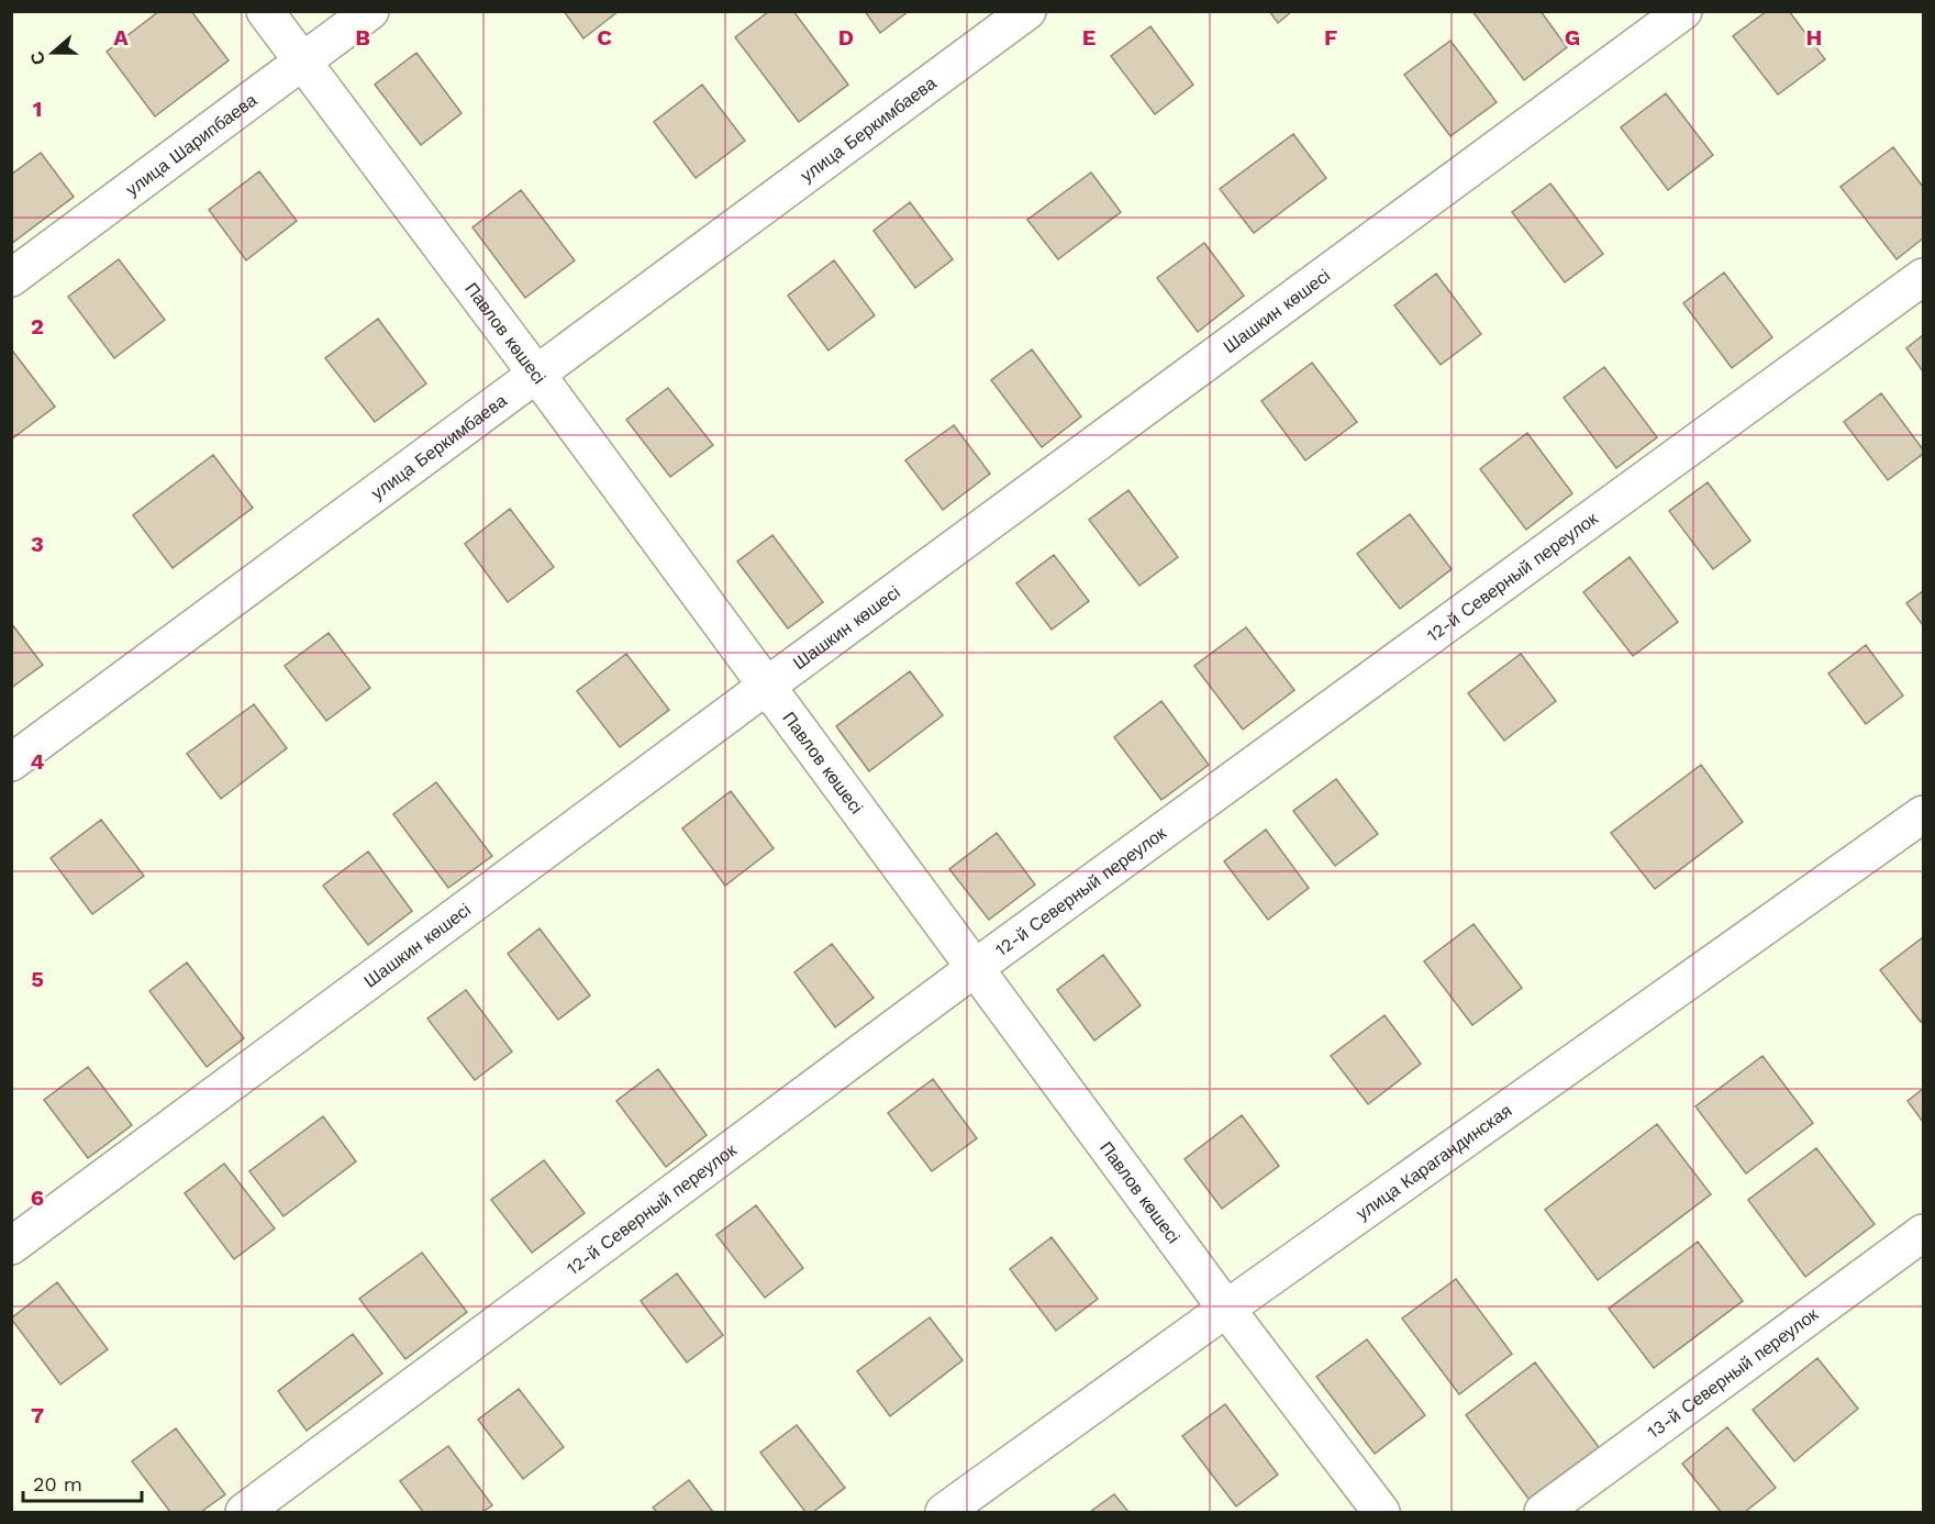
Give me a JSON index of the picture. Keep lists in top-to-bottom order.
{
  "streets": {
    "street": [
      "улица Беркимбаева",
      "улица Шарипбаева",
      "Шашкин көшесі",
      "Павлов көшесі",
      "12-й Северный переулок",
      "улица Карагандинская",
      "13-й Северный переулок"
    ]
  },
  "crossings": [
    ["улица Беркимбаева", "Павлов көшесі"],
    ["улица Шарипбаева", "Павлов көшесі"],
    ["Шашкин көшесі", "Павлов көшесі"],
    ["Павлов көшесі", "12-й Северный переулок"],
    ["Павлов көшесі", "улица Карагандинская"]
  ],
  "scale_bar": "20 m",
  "north": "left",
  "grid": {
    "columns": [
      "A",
      "B",
      "C",
      "D",
      "E",
      "F",
      "G",
      "H"
    ],
    "rows": [
      "1",
      "2",
      "3",
      "4",
      "5",
      "6",
      "7"
    ]
  }
}
